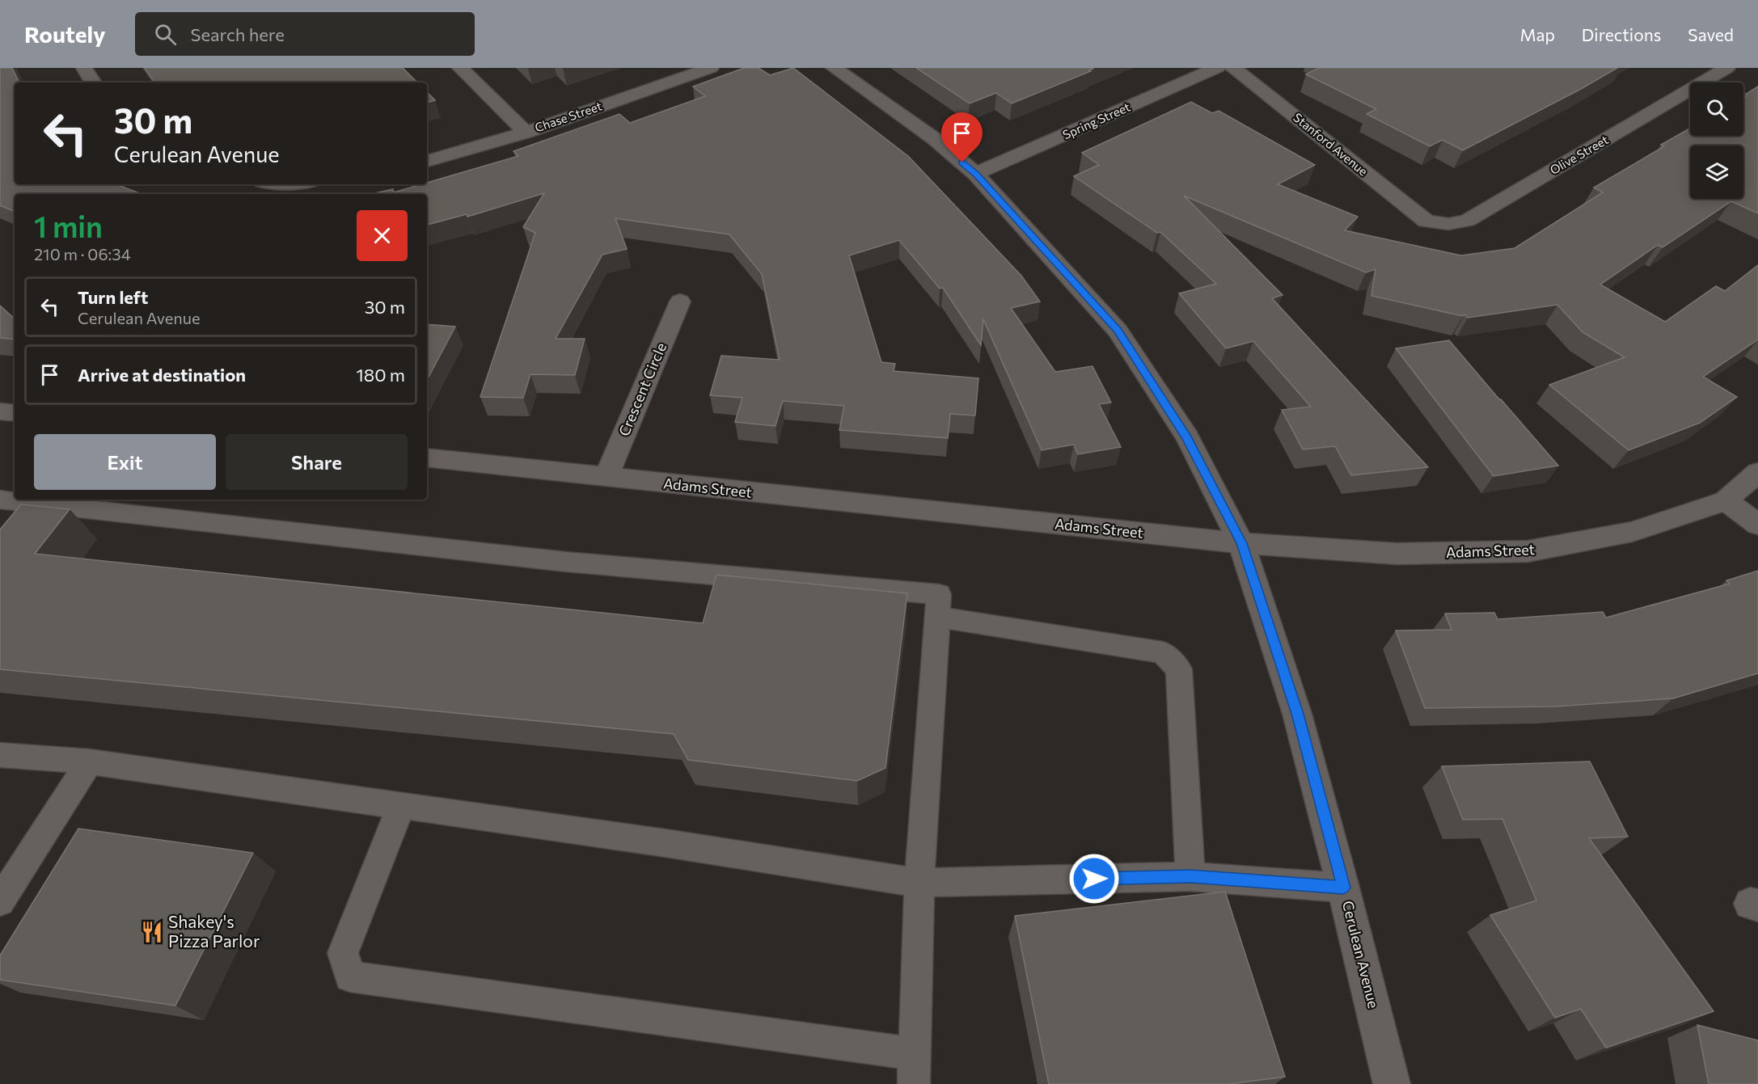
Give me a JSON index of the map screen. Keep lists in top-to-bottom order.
{
  "streets": {
    "street": [
      "Chase Street",
      "Spring Street",
      "Stanford Avenue",
      "Olive Street",
      "Crescent Circle",
      "Adams Street",
      "Cerulean Avenue"
    ]
  },
  "crossings": [
    ["Spring Street", "Cerulean Avenue"],
    ["Stanford Avenue", "Olive Street"],
    ["Crescent Circle", "Adams Street"],
    ["Adams Street", "Cerulean Avenue"]
  ],
  "places": {
    "restaurant": ["Shakey's Pizza Parlor"]
  },
  "page": {
    "header": "Routely",
    "search": "Search here",
    "nav": ["Map", "Directions", "Saved"],
    "turn": ["30 m", "Cerulean Avenue"],
    "heading": ["1 min", "210 m · 06:34"],
    "list": [
      {
        "name": "Turn left",
        "note": "Cerulean Avenue",
        "value": "30 m"
      },
      {
        "name": "Arrive at destination",
        "value": "180 m"
      }
    ],
    "buttons": ["Exit", "Share"]
  }
}
